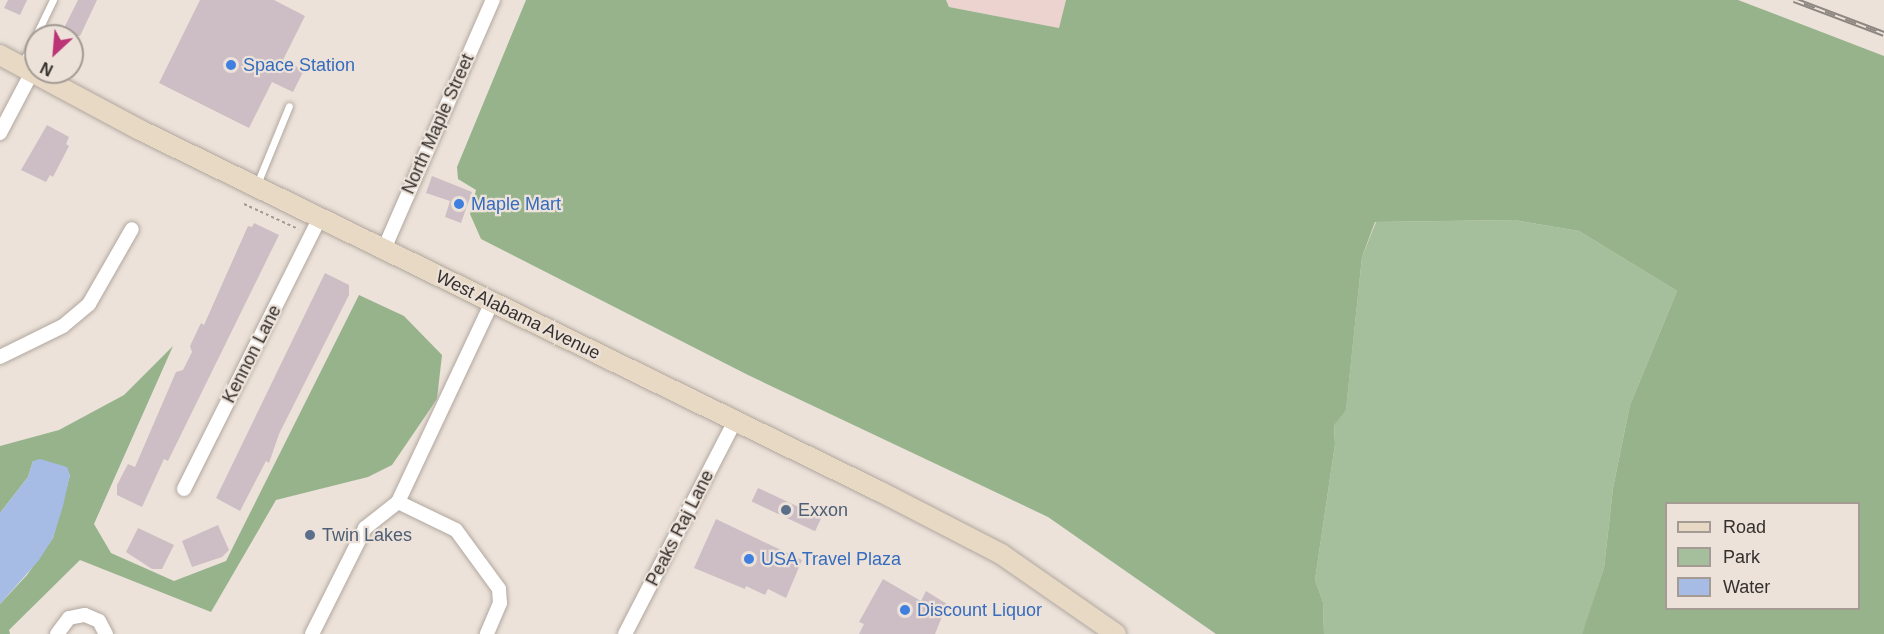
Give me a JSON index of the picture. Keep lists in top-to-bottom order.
{
  "streets": {
    "main road": ["West Alabama Avenue"],
    "street": ["North Maple Street", "Kennon Lane", "Peaks Raj Lane"]
  },
  "crossings": [
    ["North Maple Street", "West Alabama Avenue"],
    ["West Alabama Avenue", "Kennon Lane"],
    ["West Alabama Avenue", "Peaks Raj Lane"]
  ],
  "places": [
    "Space Station",
    "Maple Mart",
    "Exxon",
    "Twin Lakes",
    "USA Travel Plaza",
    "Discount Liquor"
  ],
  "legend": ["Road", "Park", "Water"],
  "north": "bottom left"
}
